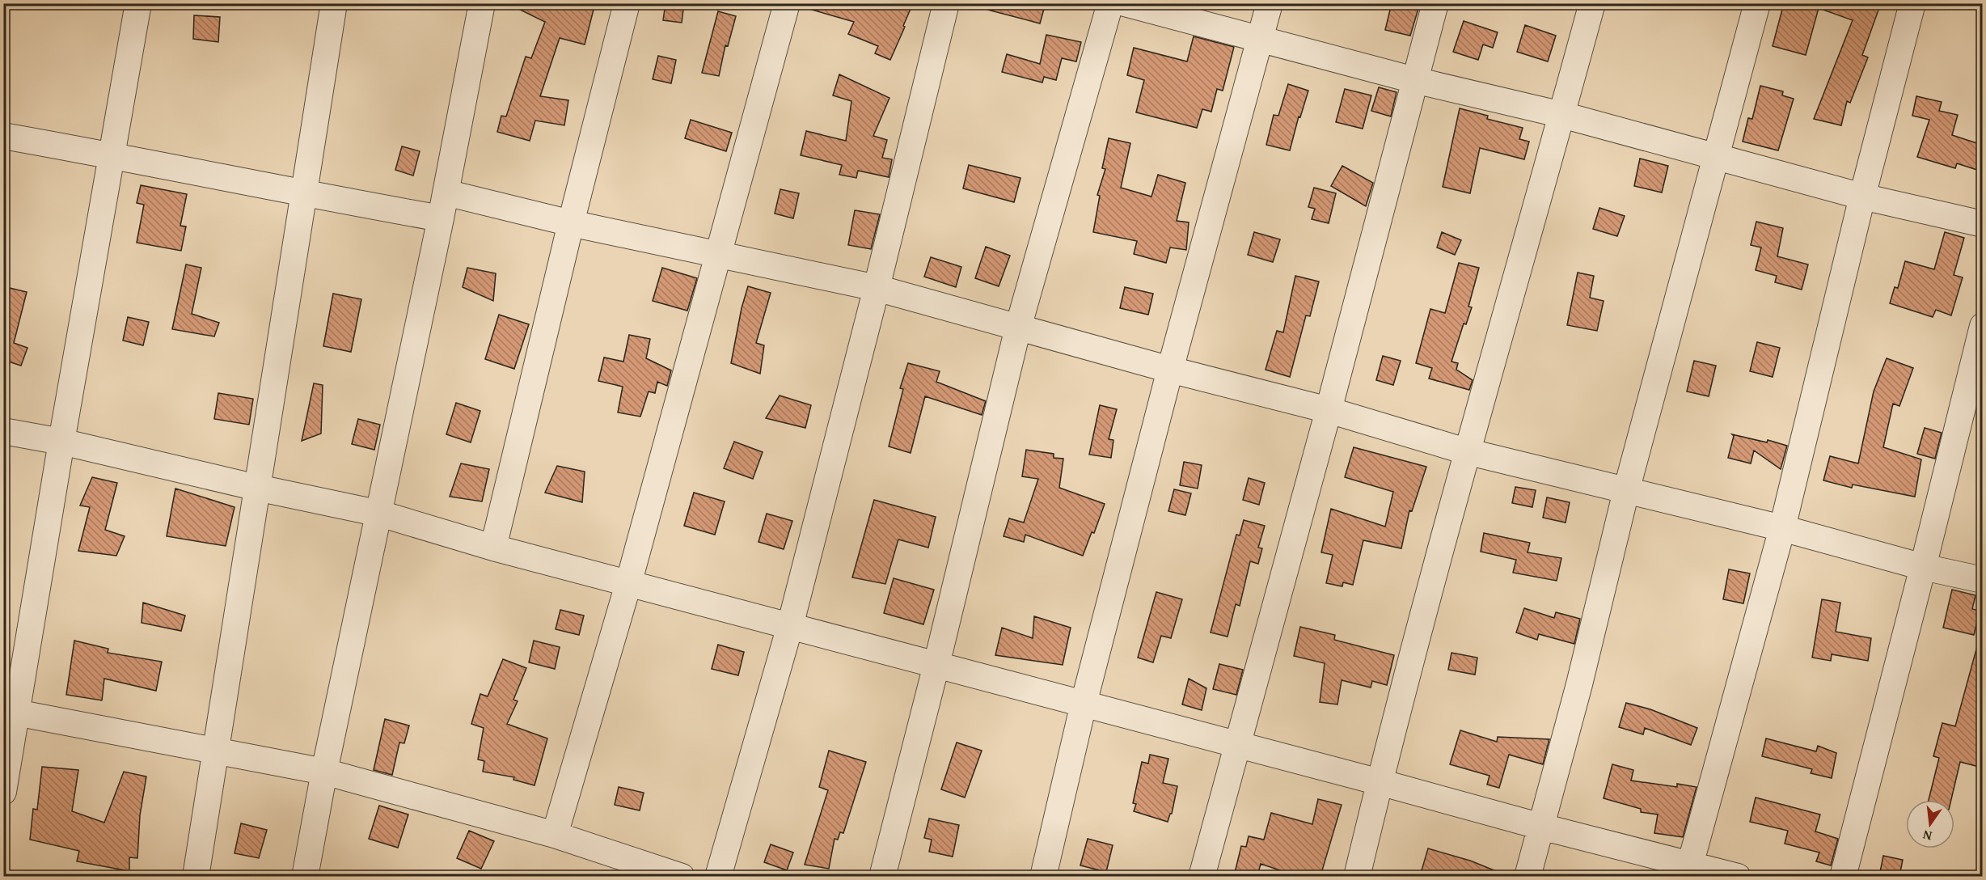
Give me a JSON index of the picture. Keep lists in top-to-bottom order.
{
  "north": "bottom"
}
